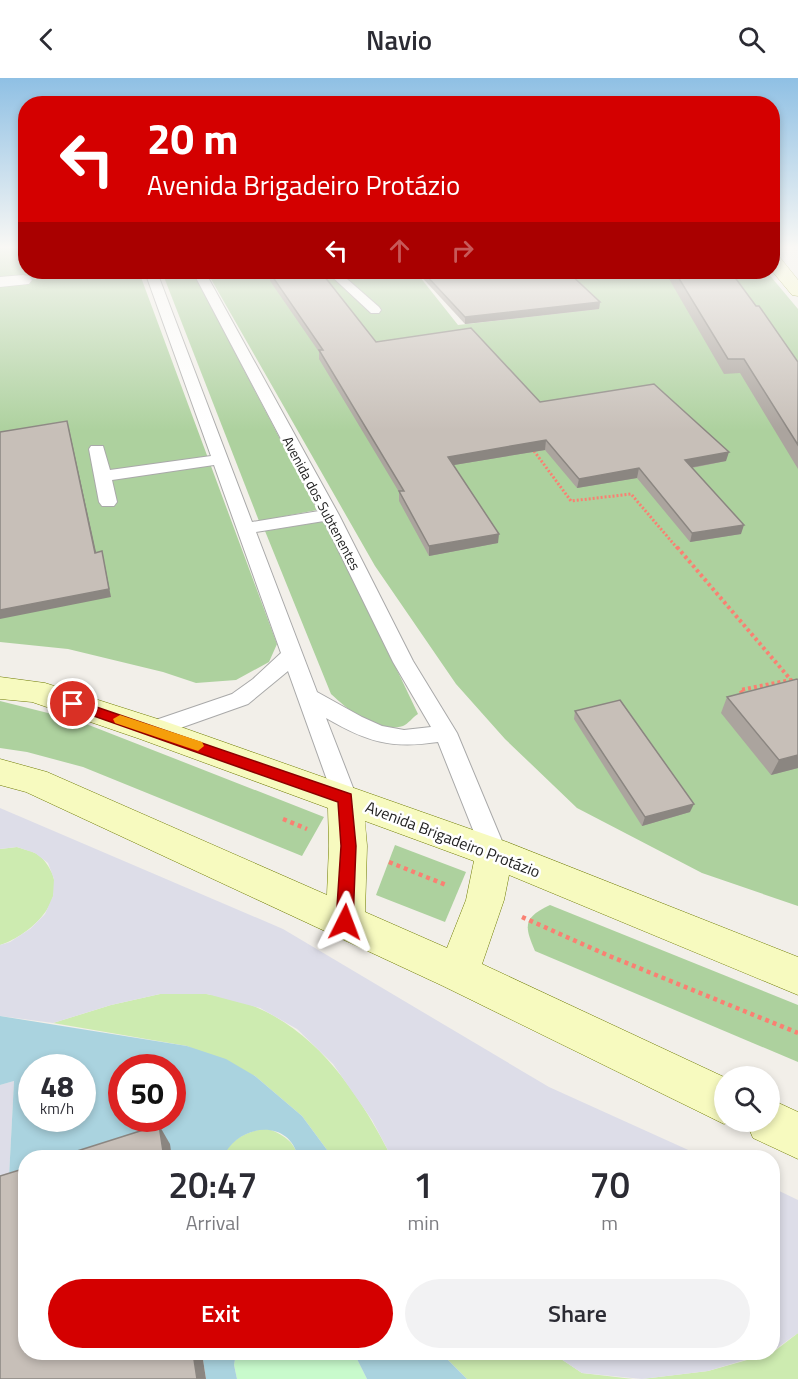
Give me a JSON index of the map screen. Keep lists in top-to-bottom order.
{
  "streets": {
    "main road": ["Avenida Brigadeiro Protázio"],
    "lane": ["Avenida dos Subtenentes"]
  },
  "crossings": [
    ["Avenida dos Subtenentes", "Avenida Brigadeiro Protázio"]
  ],
  "page": {
    "header": "Navio",
    "turn": ["20 m", "Avenida Brigadeiro Protázio"],
    "speed": "48 km/h",
    "limit": "50",
    "eta": [
      "20:47",
      "Arrival",
      "1",
      "min",
      "70",
      "m"
    ],
    "buttons": ["Exit", "Share"]
  }
}
